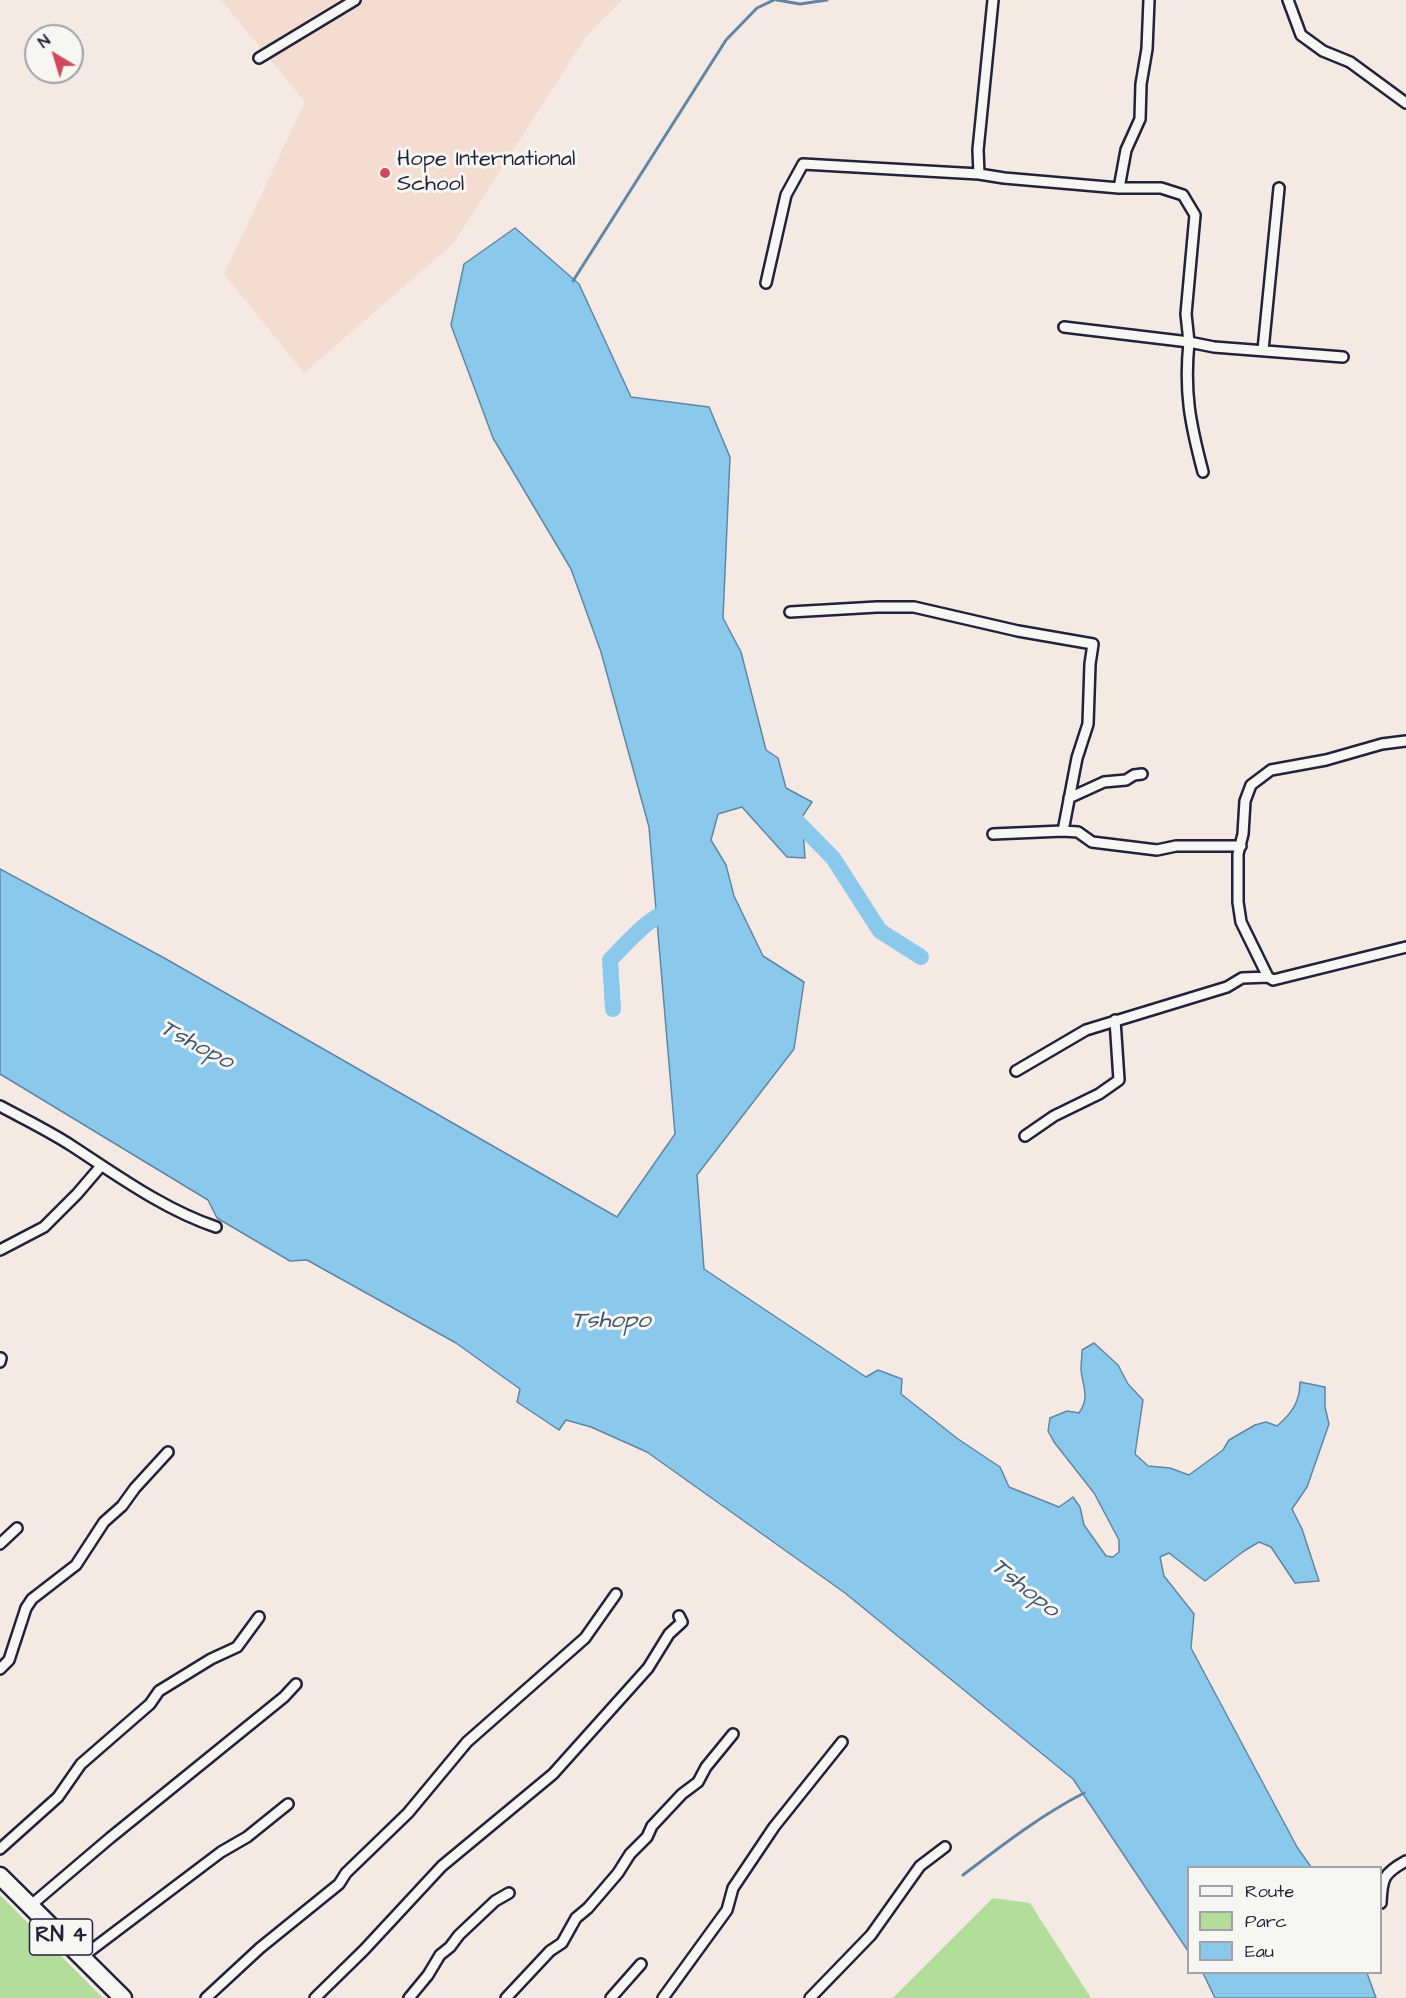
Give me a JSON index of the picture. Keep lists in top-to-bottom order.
{
  "streets": {
    "highway": ["RN 4"]
  },
  "water": ["Tshopo"],
  "places": ["Hope International School"],
  "legend": ["Route", "Parc", "Eau"],
  "north": "top left"
}
